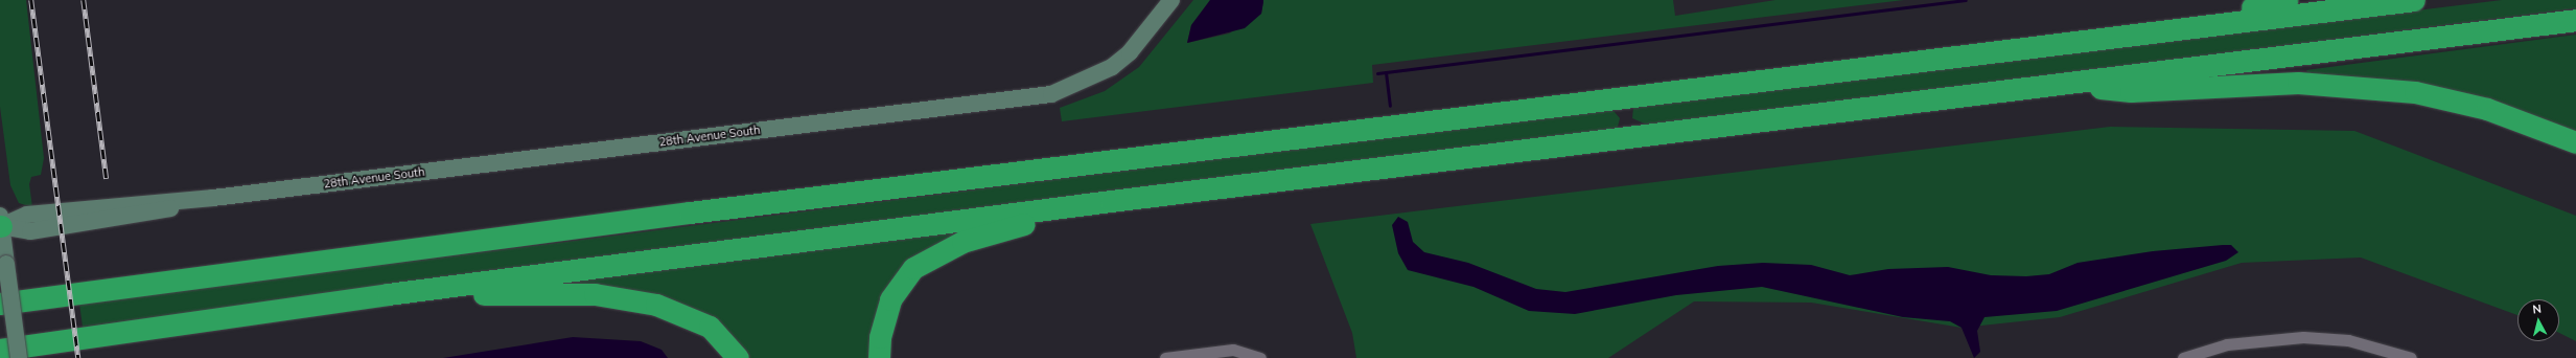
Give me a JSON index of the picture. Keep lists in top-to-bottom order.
{
  "streets": {
    "street": ["28th Avenue South"]
  },
  "north": "top"
}
